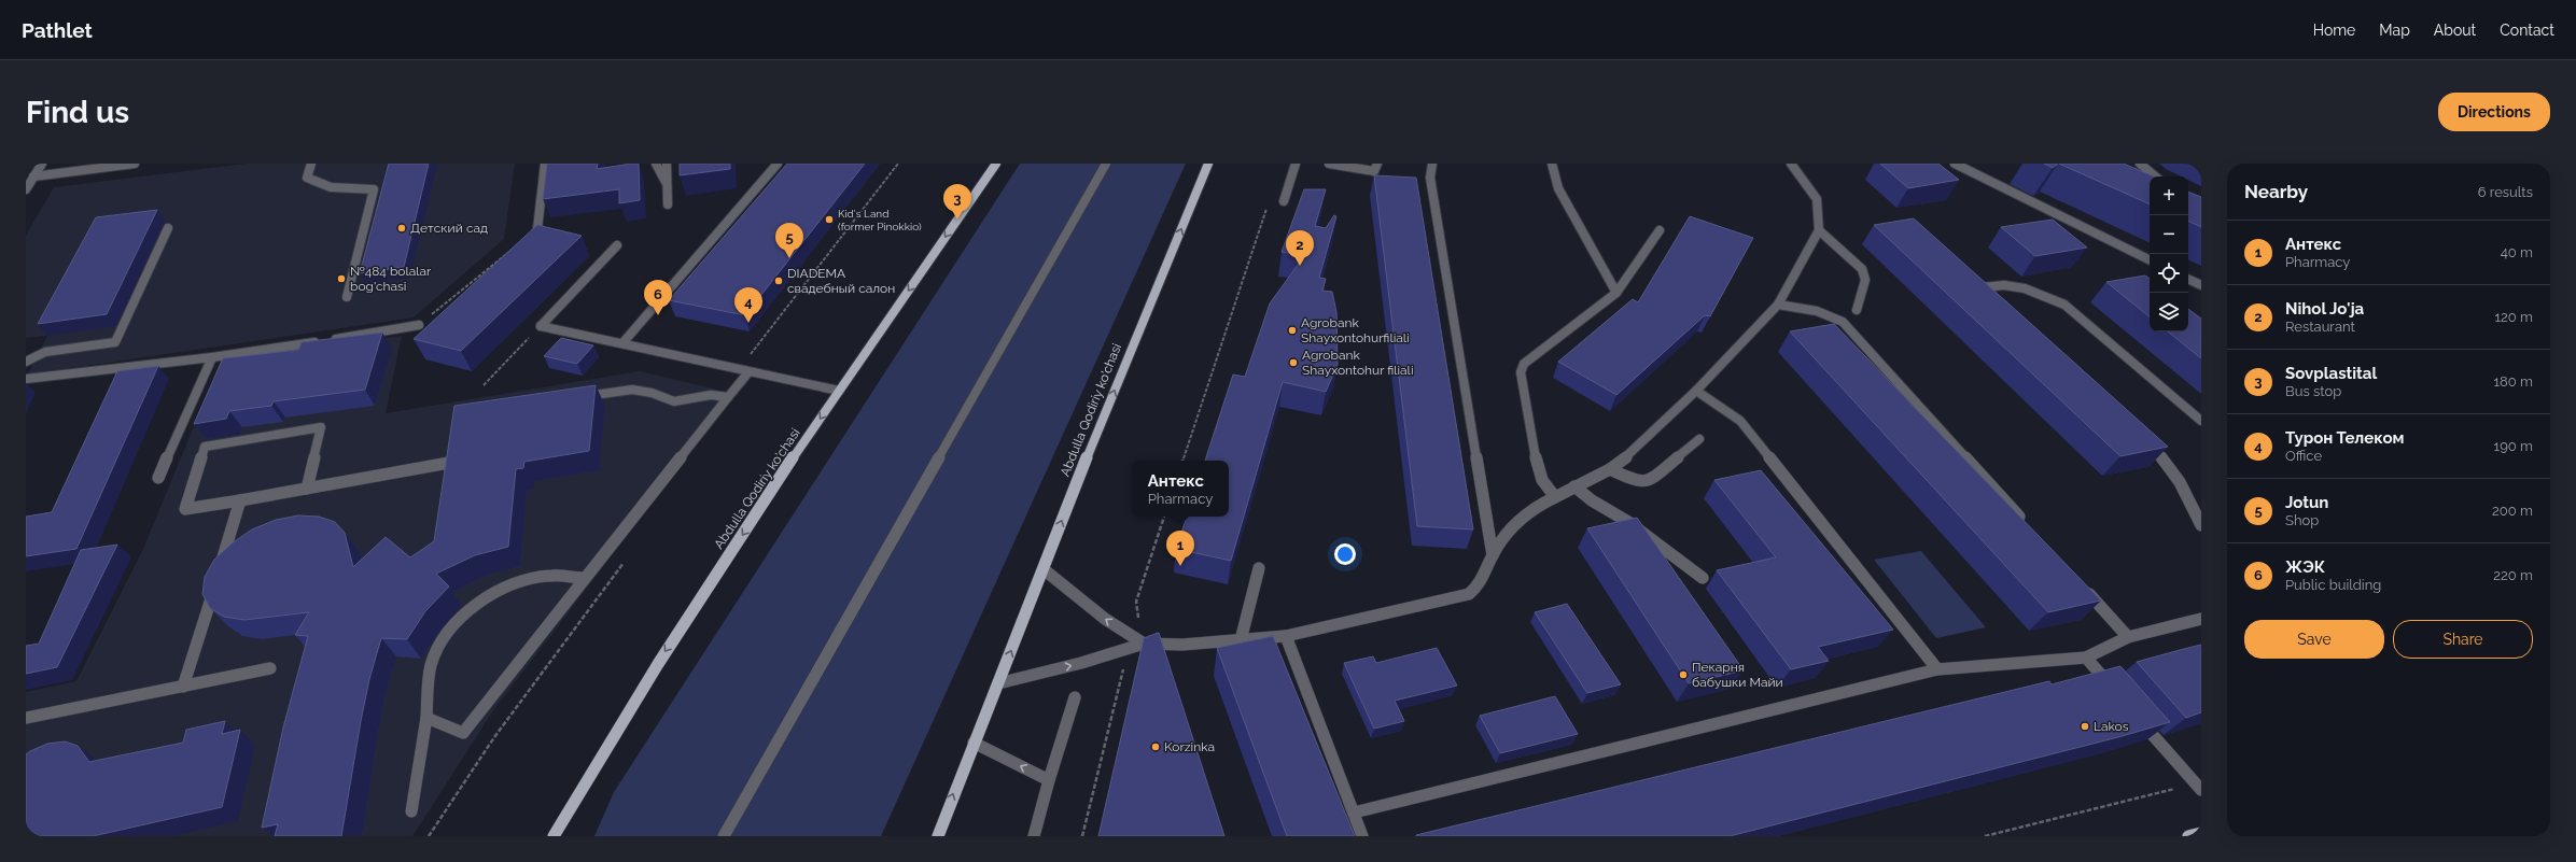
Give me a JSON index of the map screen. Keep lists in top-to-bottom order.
{
  "streets": {
    "main road": ["Abdulla Qodiriy ko'chasi"]
  },
  "places": [
    "Kid's Land (former Pinokkio)",
    "Детский сад",
    "№484 bolalar bog'chasi",
    "DIADEMA свадебный салон",
    "Agrobank Shayxontohurfiliali",
    "Agrobank Shayxontohur filiali",
    "Пекарня бабушки Майи",
    "Lakos",
    "Korzinka"
  ],
  "page": {
    "header": "Pathlet",
    "nav": [
      "Home",
      "Map",
      "About",
      "Contact"
    ],
    "buttons": [
      "Directions",
      ["Save", "Share"]
    ],
    "title": "Find us",
    "heading": ["Nearby", "6 results"],
    "map_buttons": ["+", "−"],
    "pins": [
      "3",
      "5",
      "2",
      "6",
      "4",
      "1"
    ],
    "list": [
      {
        "mark": "1",
        "name": "Антекс",
        "note": "Pharmacy",
        "value": "40 m"
      },
      {
        "mark": "2",
        "name": "Nihol Jo'ja",
        "note": "Restaurant",
        "value": "120 m"
      },
      {
        "mark": "3",
        "name": "Sovplastital",
        "note": "Bus stop",
        "value": "180 m"
      },
      {
        "mark": "4",
        "name": "Турон Телеком",
        "note": "Office",
        "value": "190 m"
      },
      {
        "mark": "5",
        "name": "Jotun",
        "note": "Shop",
        "value": "200 m"
      },
      {
        "mark": "6",
        "name": "ЖЭК",
        "note": "Public building",
        "value": "220 m"
      }
    ],
    "popup": ["Антекс", "Pharmacy"]
  }
}
